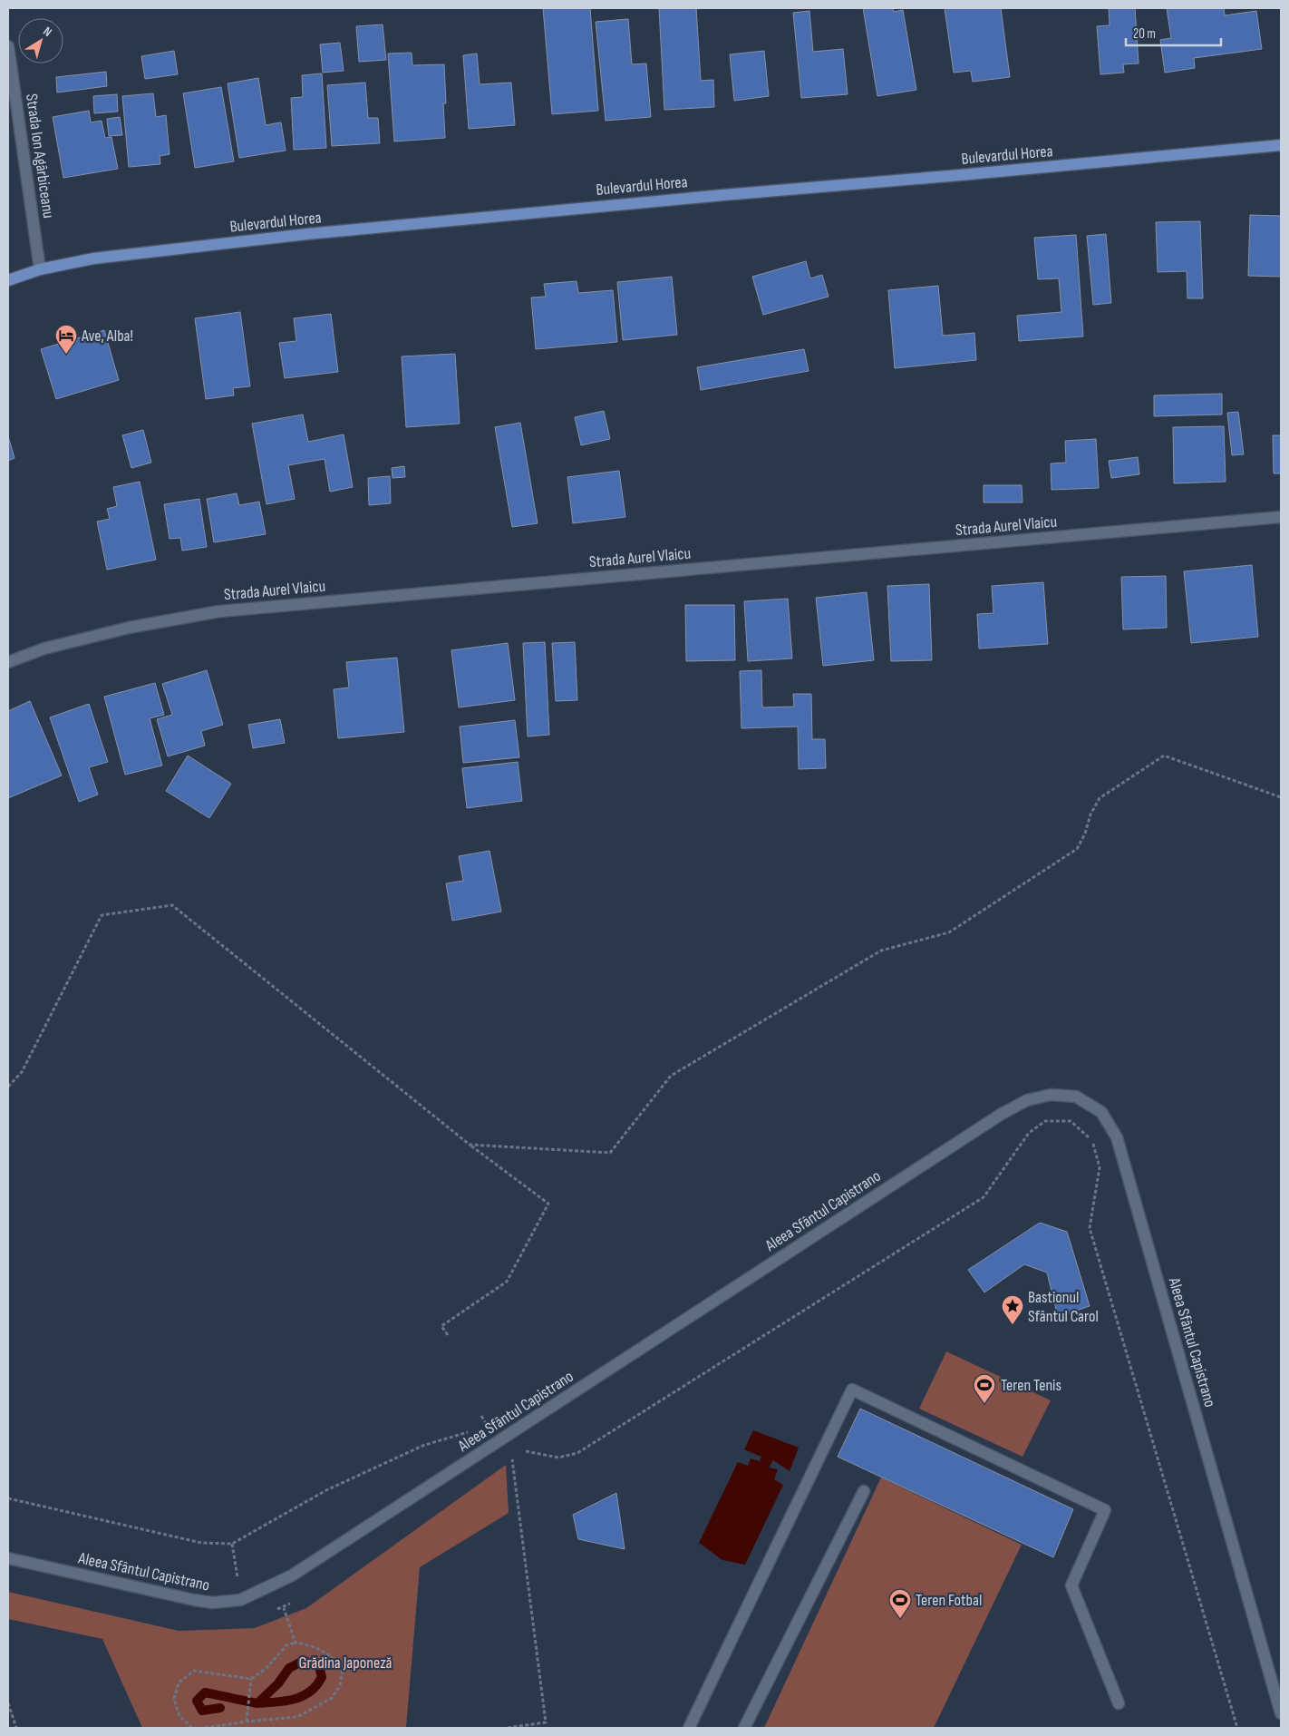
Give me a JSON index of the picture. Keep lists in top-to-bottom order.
{
  "streets": {
    "main road": ["Bulevardul Horea"],
    "street": ["Strada Ion Agârbiceanu", "Strada Aurel Vlaicu", "Aleea Sfântul Capistrano"]
  },
  "crossings": [
    ["Bulevardul Horea", "Strada Ion Agârbiceanu"]
  ],
  "parks": ["Grădina Japoneză"],
  "places": {
    "hotel": ["Ave, Alba!"],
    "place": ["Bastionul Sfântul Carol"],
    "sports": ["Teren Tenis", "Teren Fotbal"]
  },
  "scale_bar": "20 m",
  "north": "top right"
}
